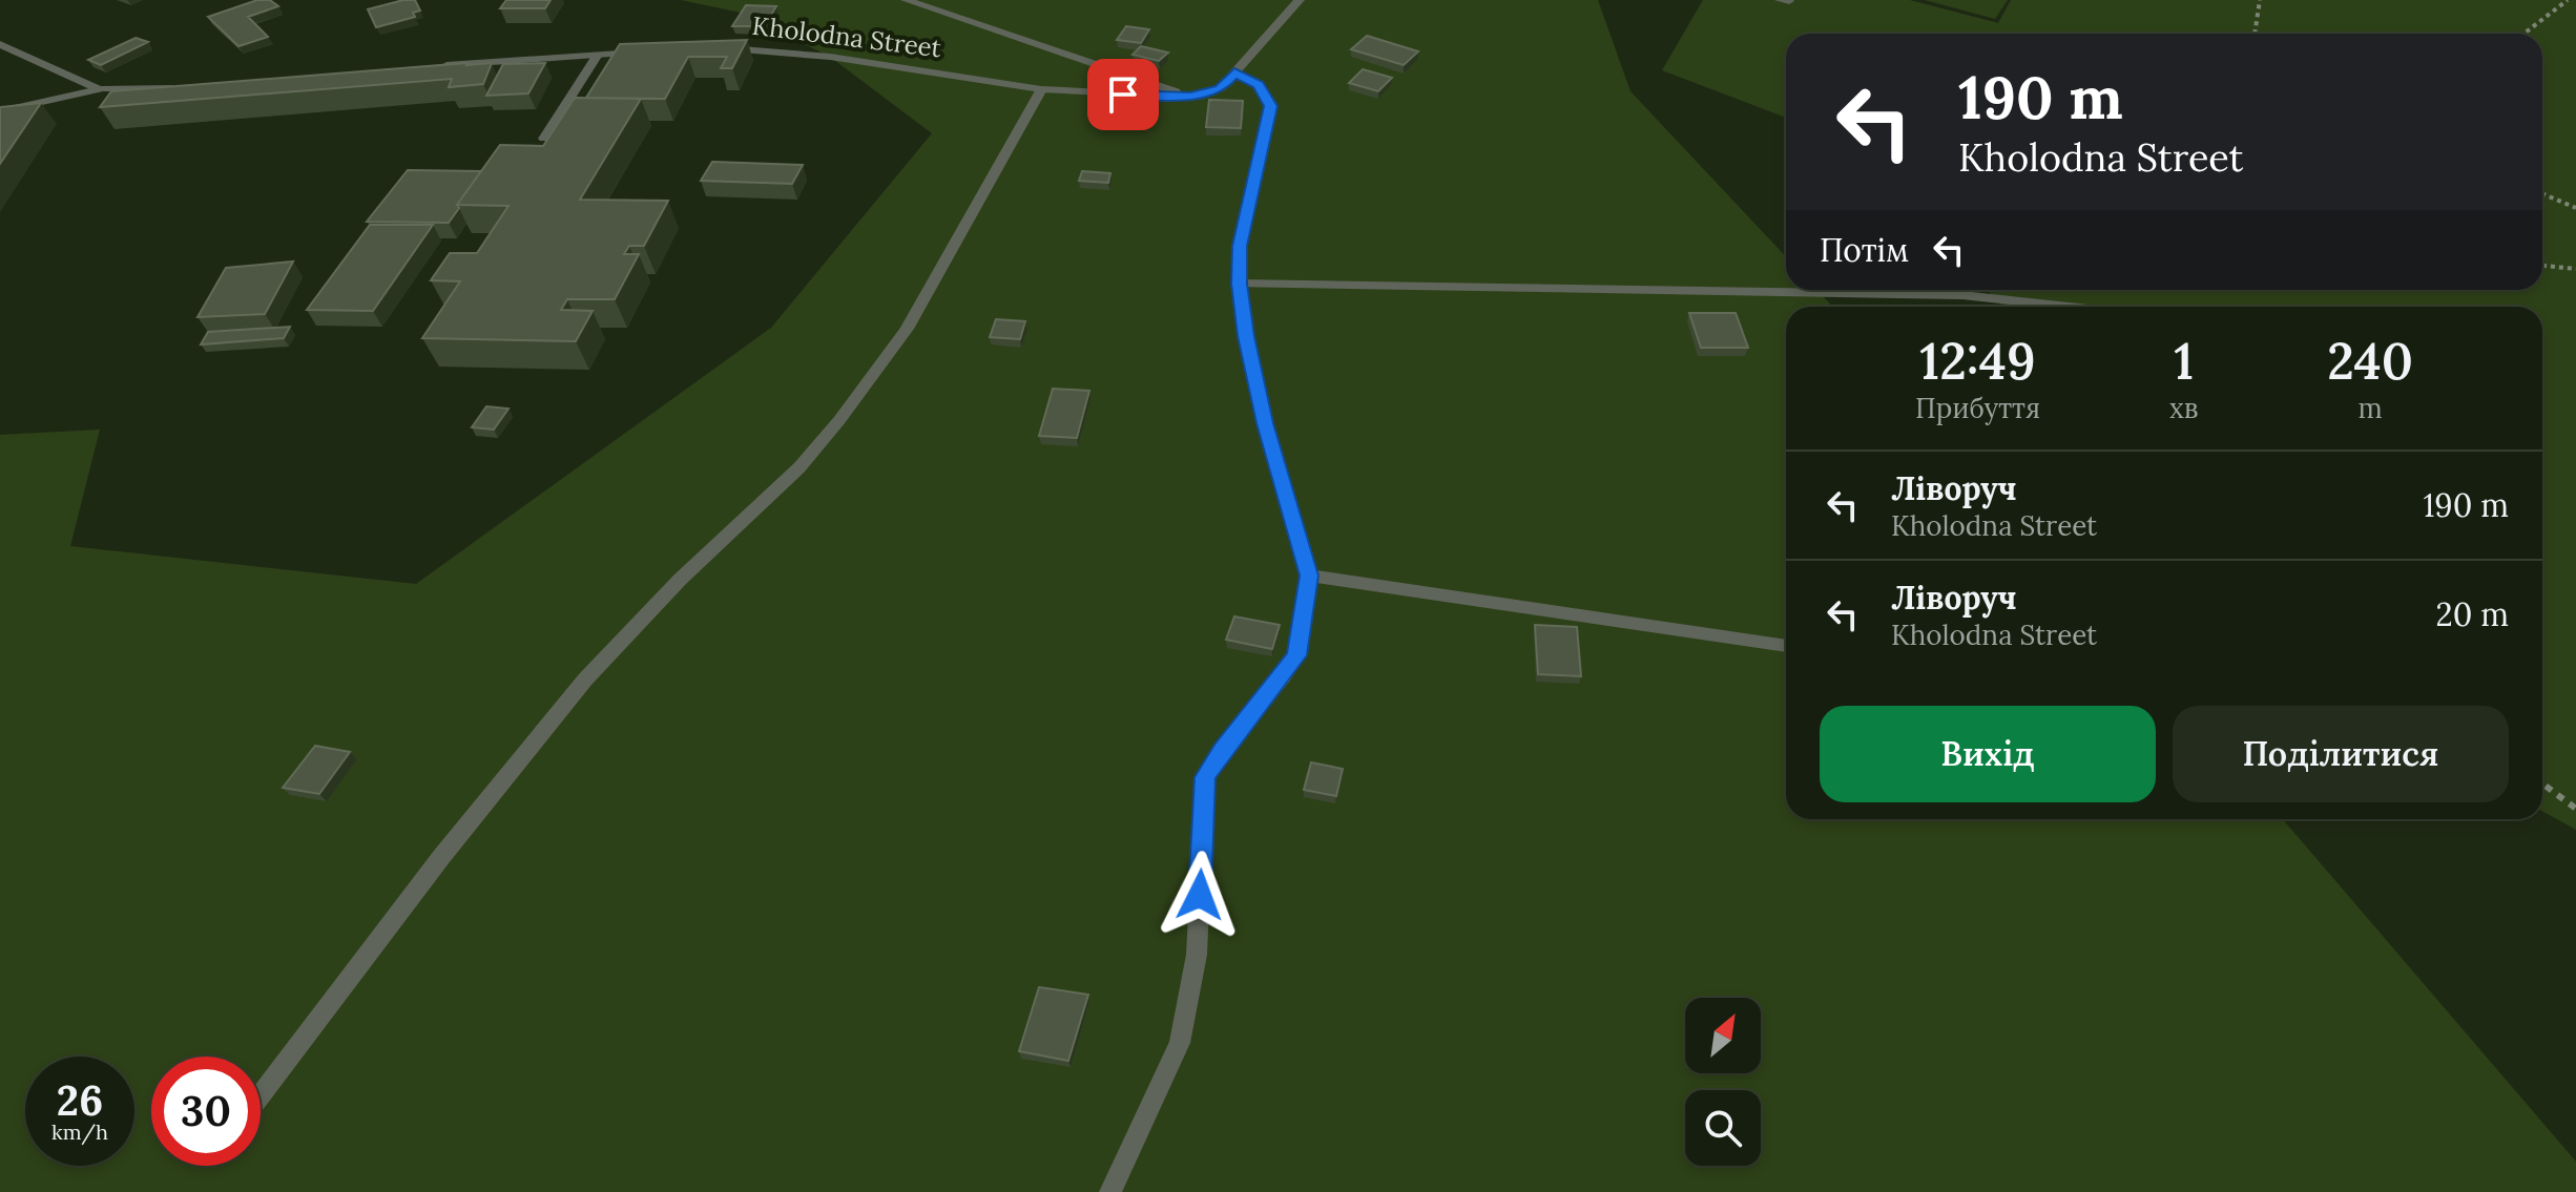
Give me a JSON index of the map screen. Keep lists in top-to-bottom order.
{
  "streets": {
    "street": ["Kholodna Street"]
  },
  "north": "top right",
  "page": {
    "turn": ["190 m", "Kholodna Street"],
    "then": "Потім",
    "eta": [
      "12:49",
      "Прибуття",
      "1",
      "хв",
      "240",
      "m"
    ],
    "list": [
      {
        "name": "Ліворуч",
        "note": "Kholodna Street",
        "value": "190 m"
      },
      {
        "name": "Ліворуч",
        "note": "Kholodna Street",
        "value": "20 m"
      }
    ],
    "buttons": ["Вихід", "Поділитися"],
    "speed": "26 km/h",
    "limit": "30"
  }
}
